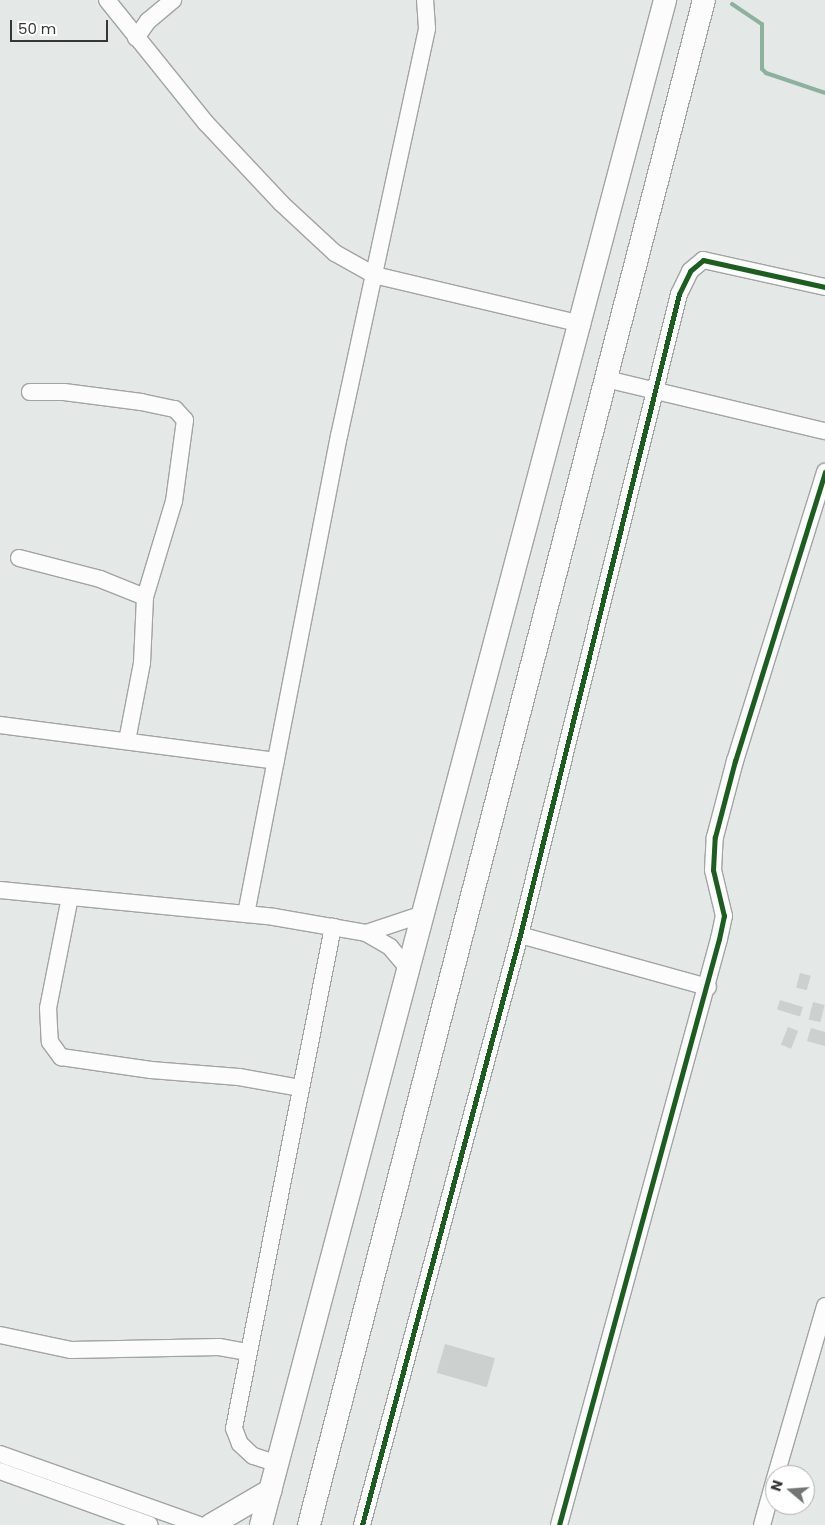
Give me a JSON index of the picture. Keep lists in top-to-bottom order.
{
  "scale_bar": "50 m",
  "north": "left"
}
